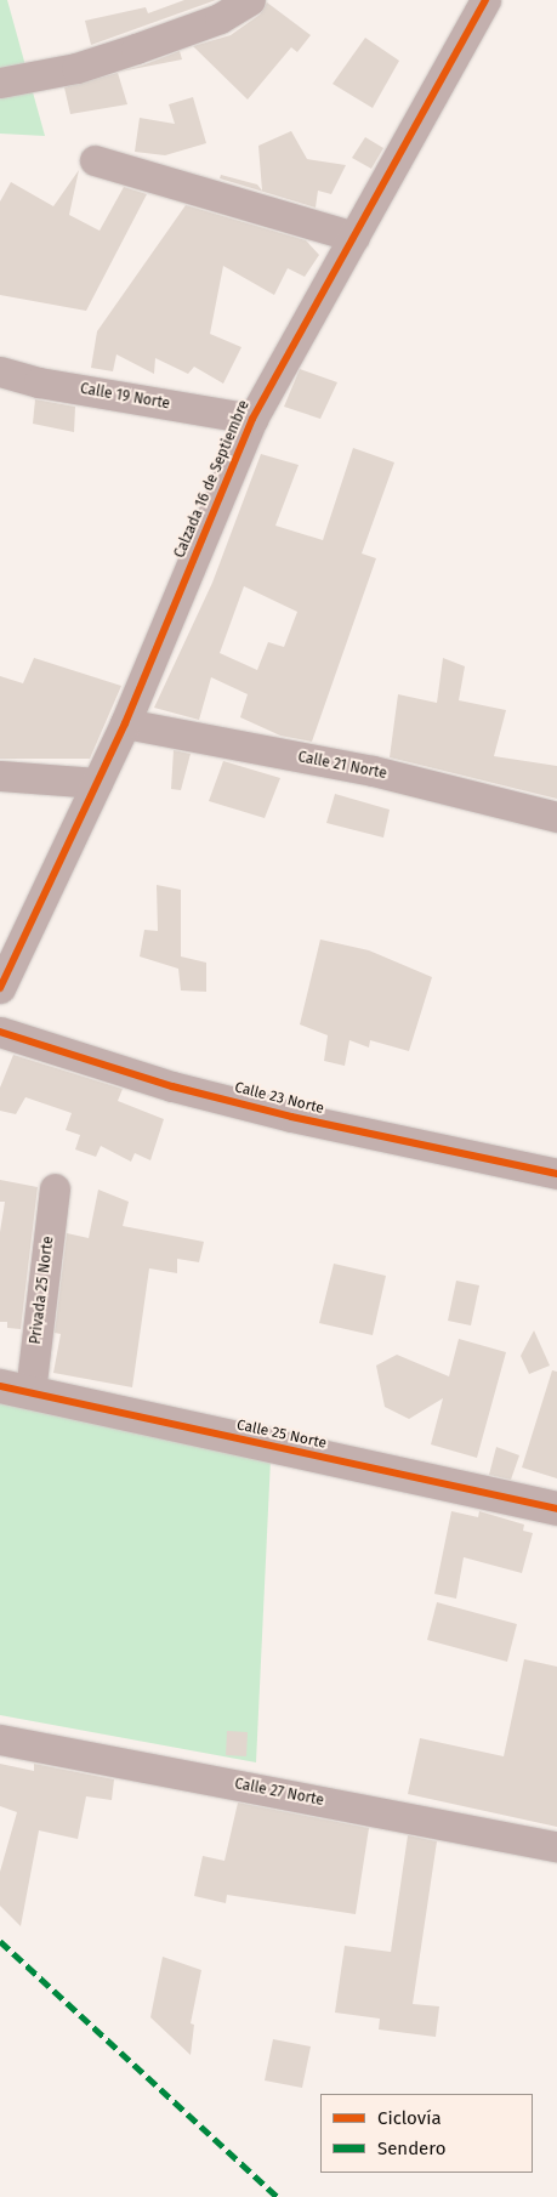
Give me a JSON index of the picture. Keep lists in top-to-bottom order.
{
  "streets": {
    "street": [
      "Calle 19 Norte",
      "Calzada 16 de Septiembre",
      "Calle 21 Norte",
      "Calle 23 Norte",
      "Privada 25 Norte",
      "Calle 25 Norte",
      "Calle 27 Norte"
    ]
  },
  "crossings": [
    ["Calle 19 Norte", "Calzada 16 de Septiembre"],
    ["Calzada 16 de Septiembre", "Calle 21 Norte"],
    ["Privada 25 Norte", "Calle 25 Norte"]
  ],
  "legend": ["Ciclovía", "Sendero"]
}
